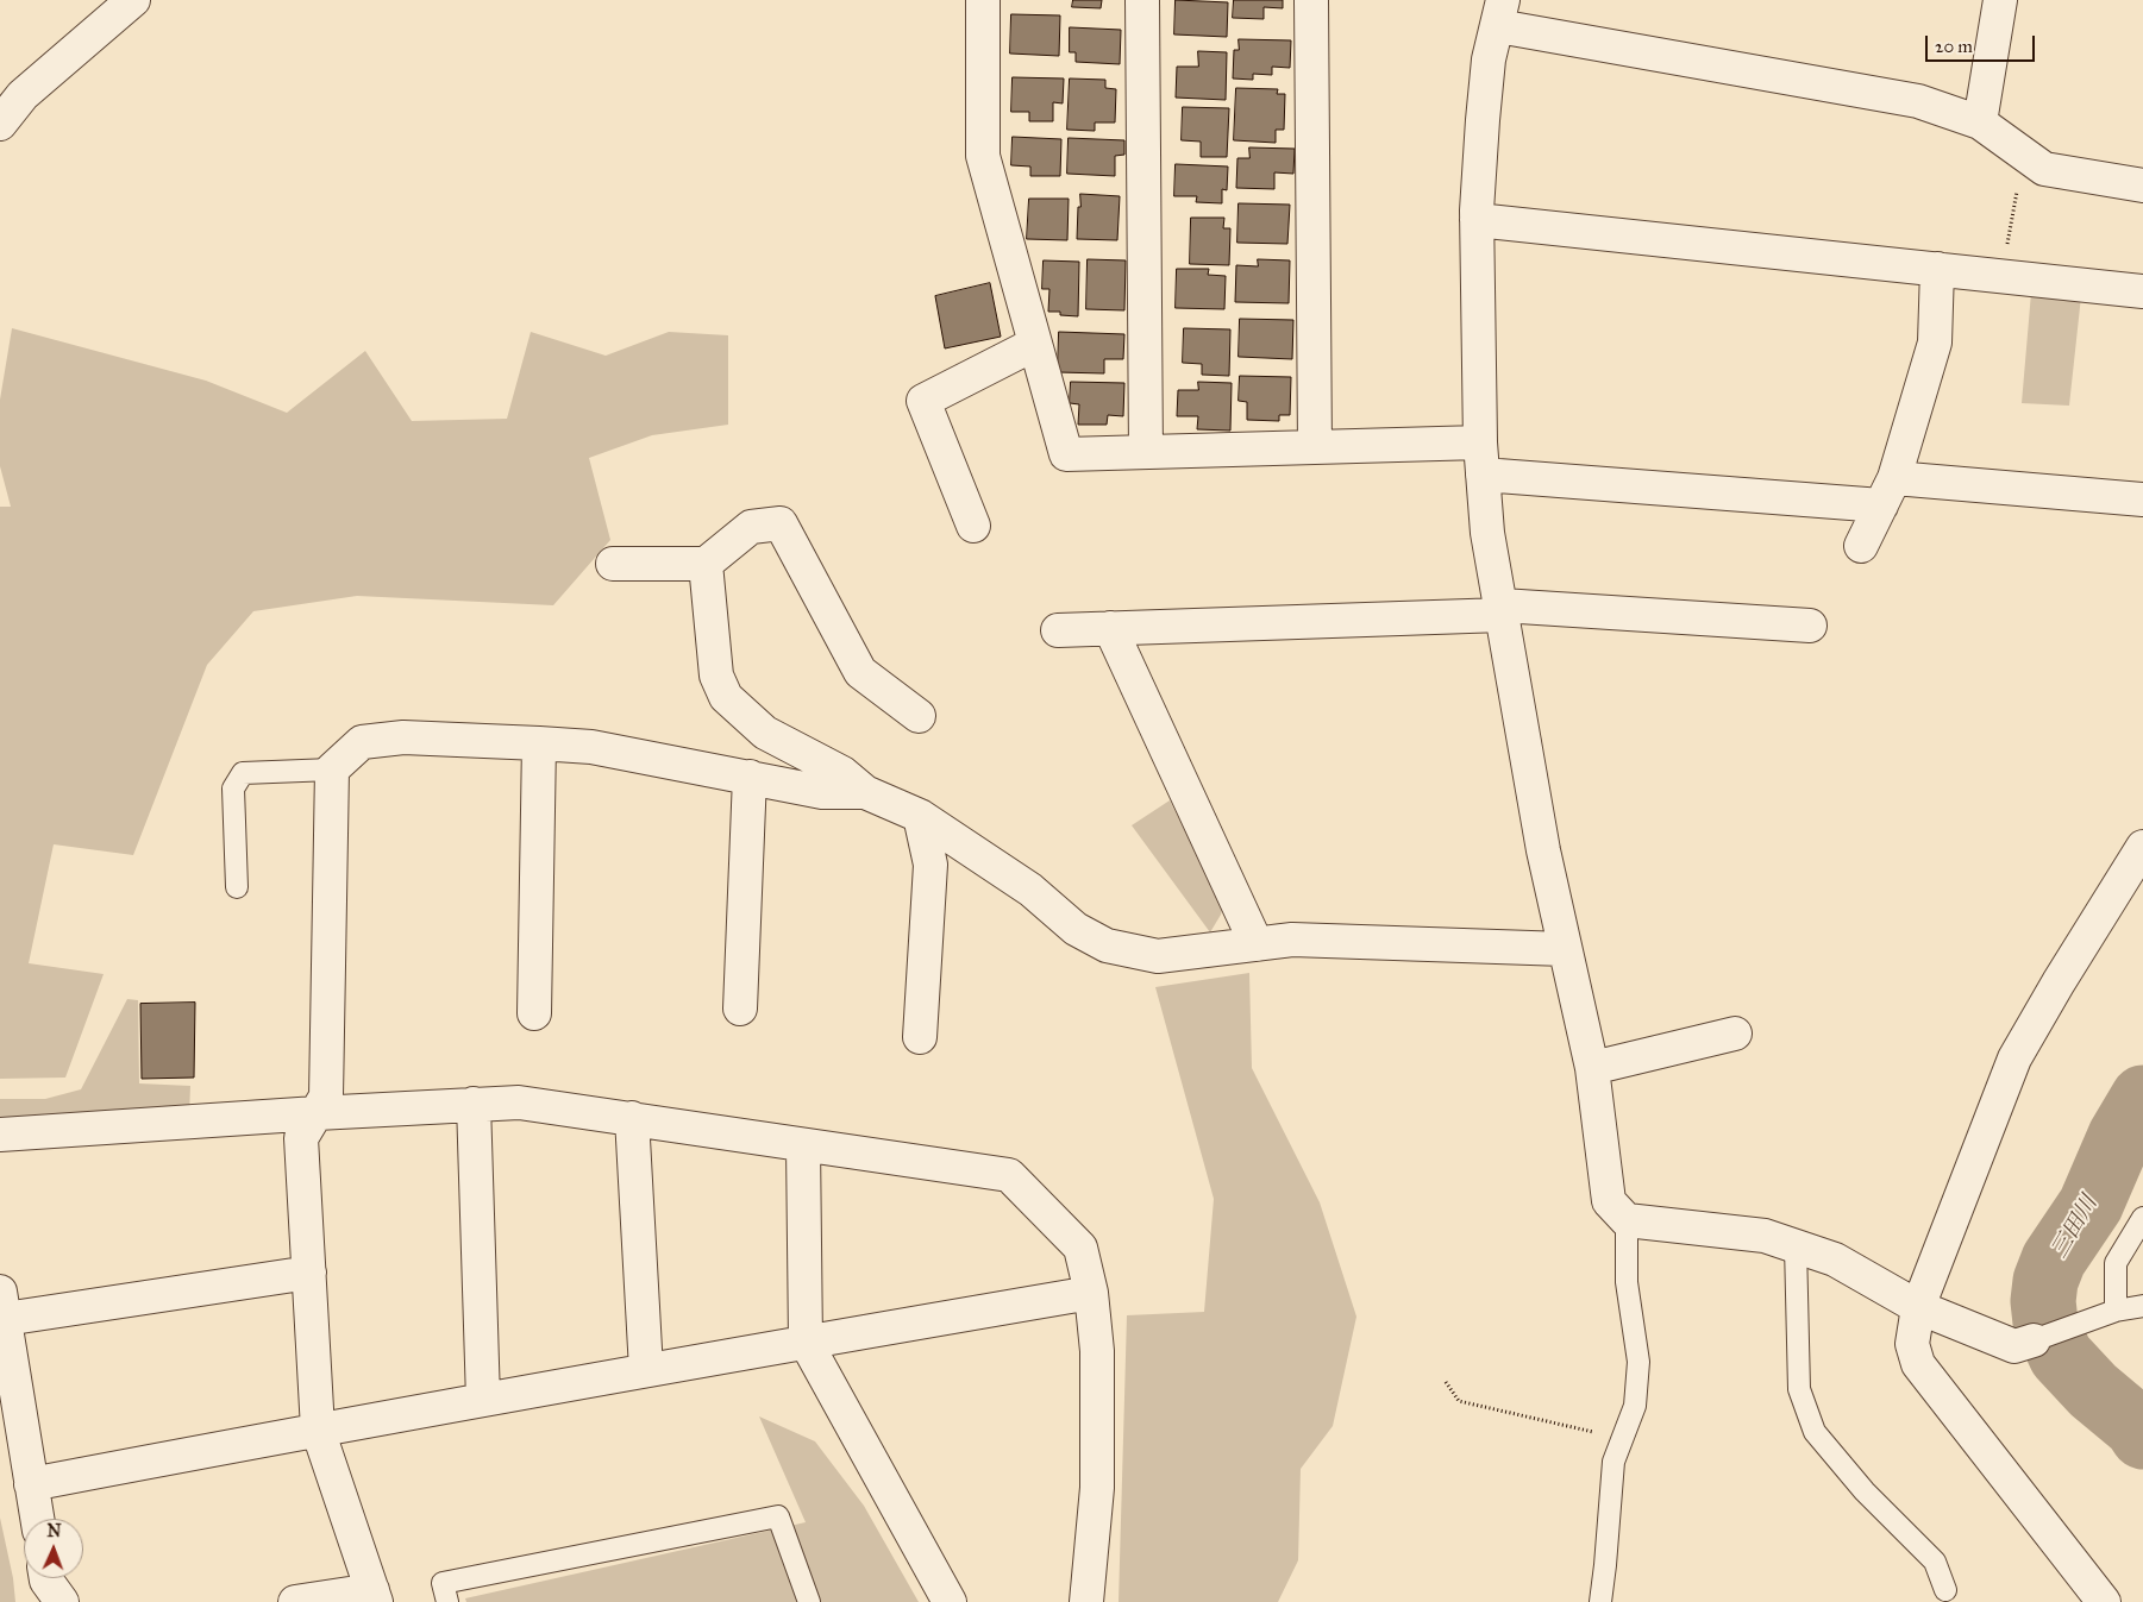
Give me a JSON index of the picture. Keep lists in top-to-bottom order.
{
  "water": ["三田川"],
  "scale_bar": "20 m",
  "north": "top"
}
